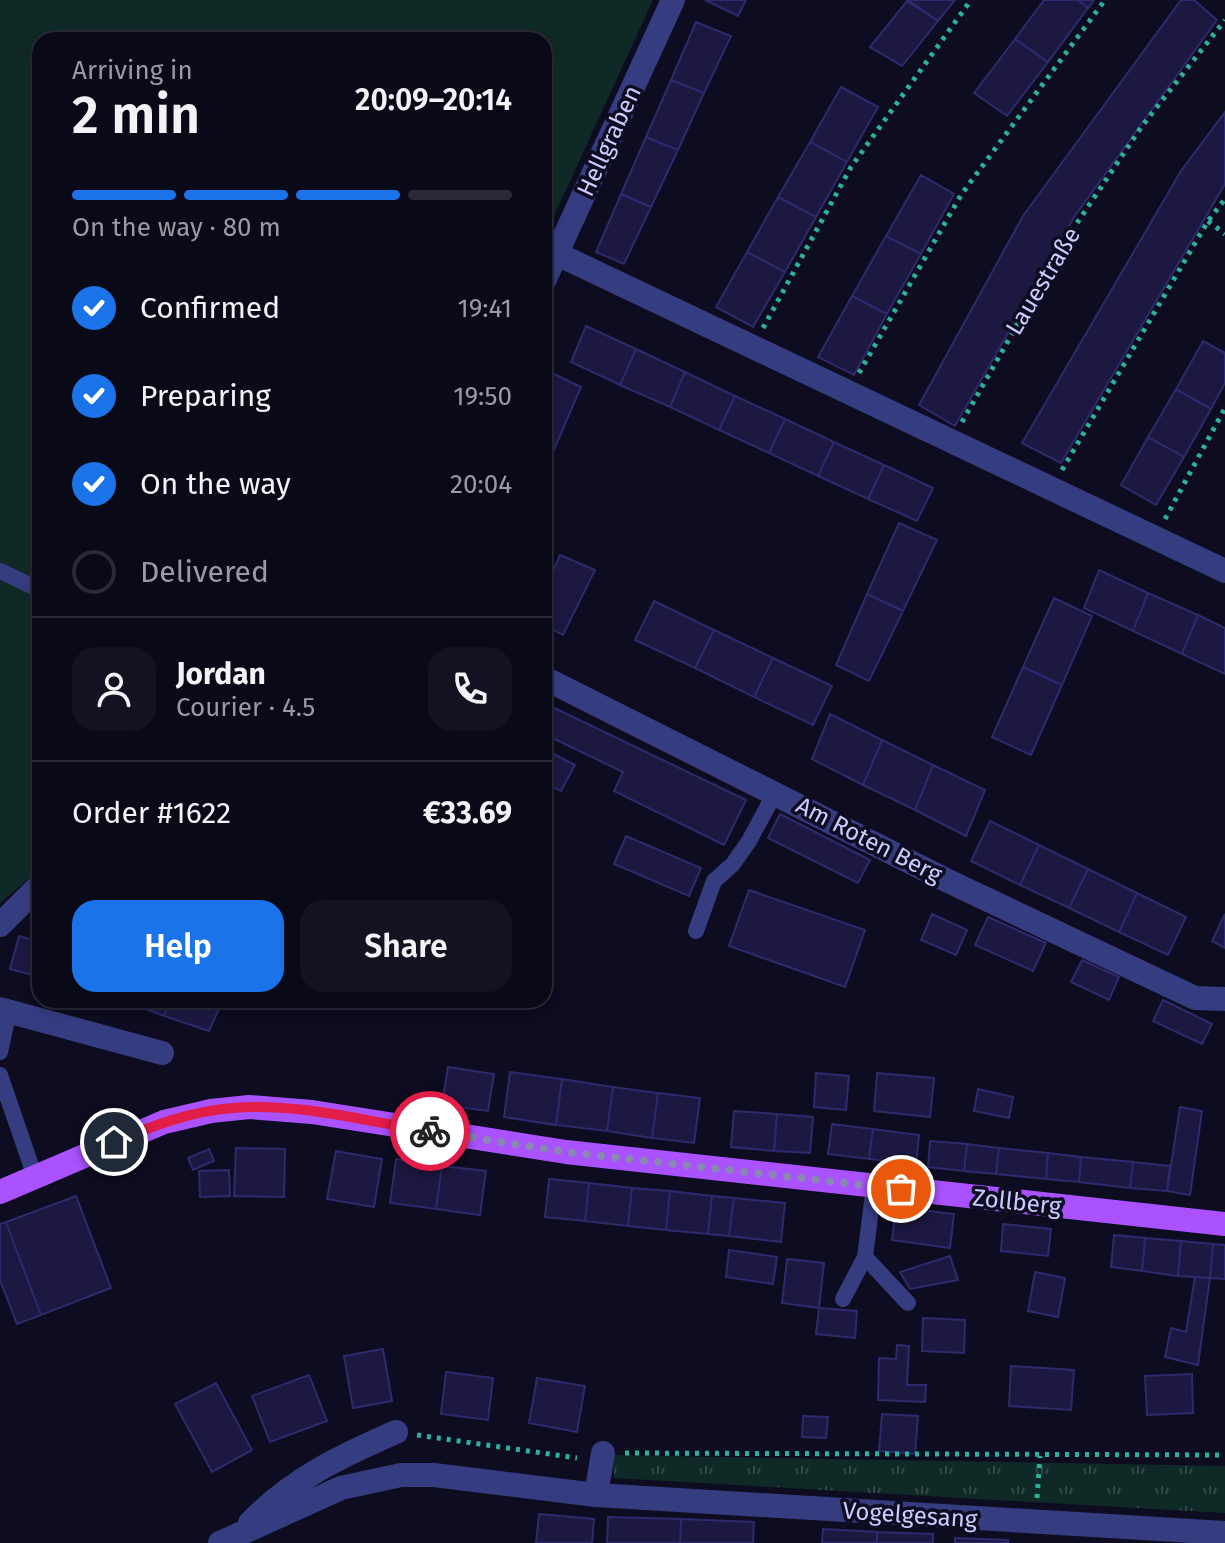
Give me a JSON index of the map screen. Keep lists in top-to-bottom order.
{
  "streets": {
    "main road": ["Zollberg"],
    "street": ["Hellgraben", "Am Roten Berg", "Vogelgesang"],
    "path": ["Lauestraße"]
  },
  "page": {
    "heading": ["2 min", "Arriving in", "20:09–20:14"],
    "panel": [
      "Jordan",
      "Courier · 4.5",
      "Order #1622",
      "€33.69"
    ],
    "bar": "On the way · 80 m",
    "list": [
      ["Confirmed", "19:41"],
      ["Preparing", "19:50"],
      ["On the way", "20:04"],
      "Delivered"
    ],
    "buttons": ["Help", "Share"]
  }
}
